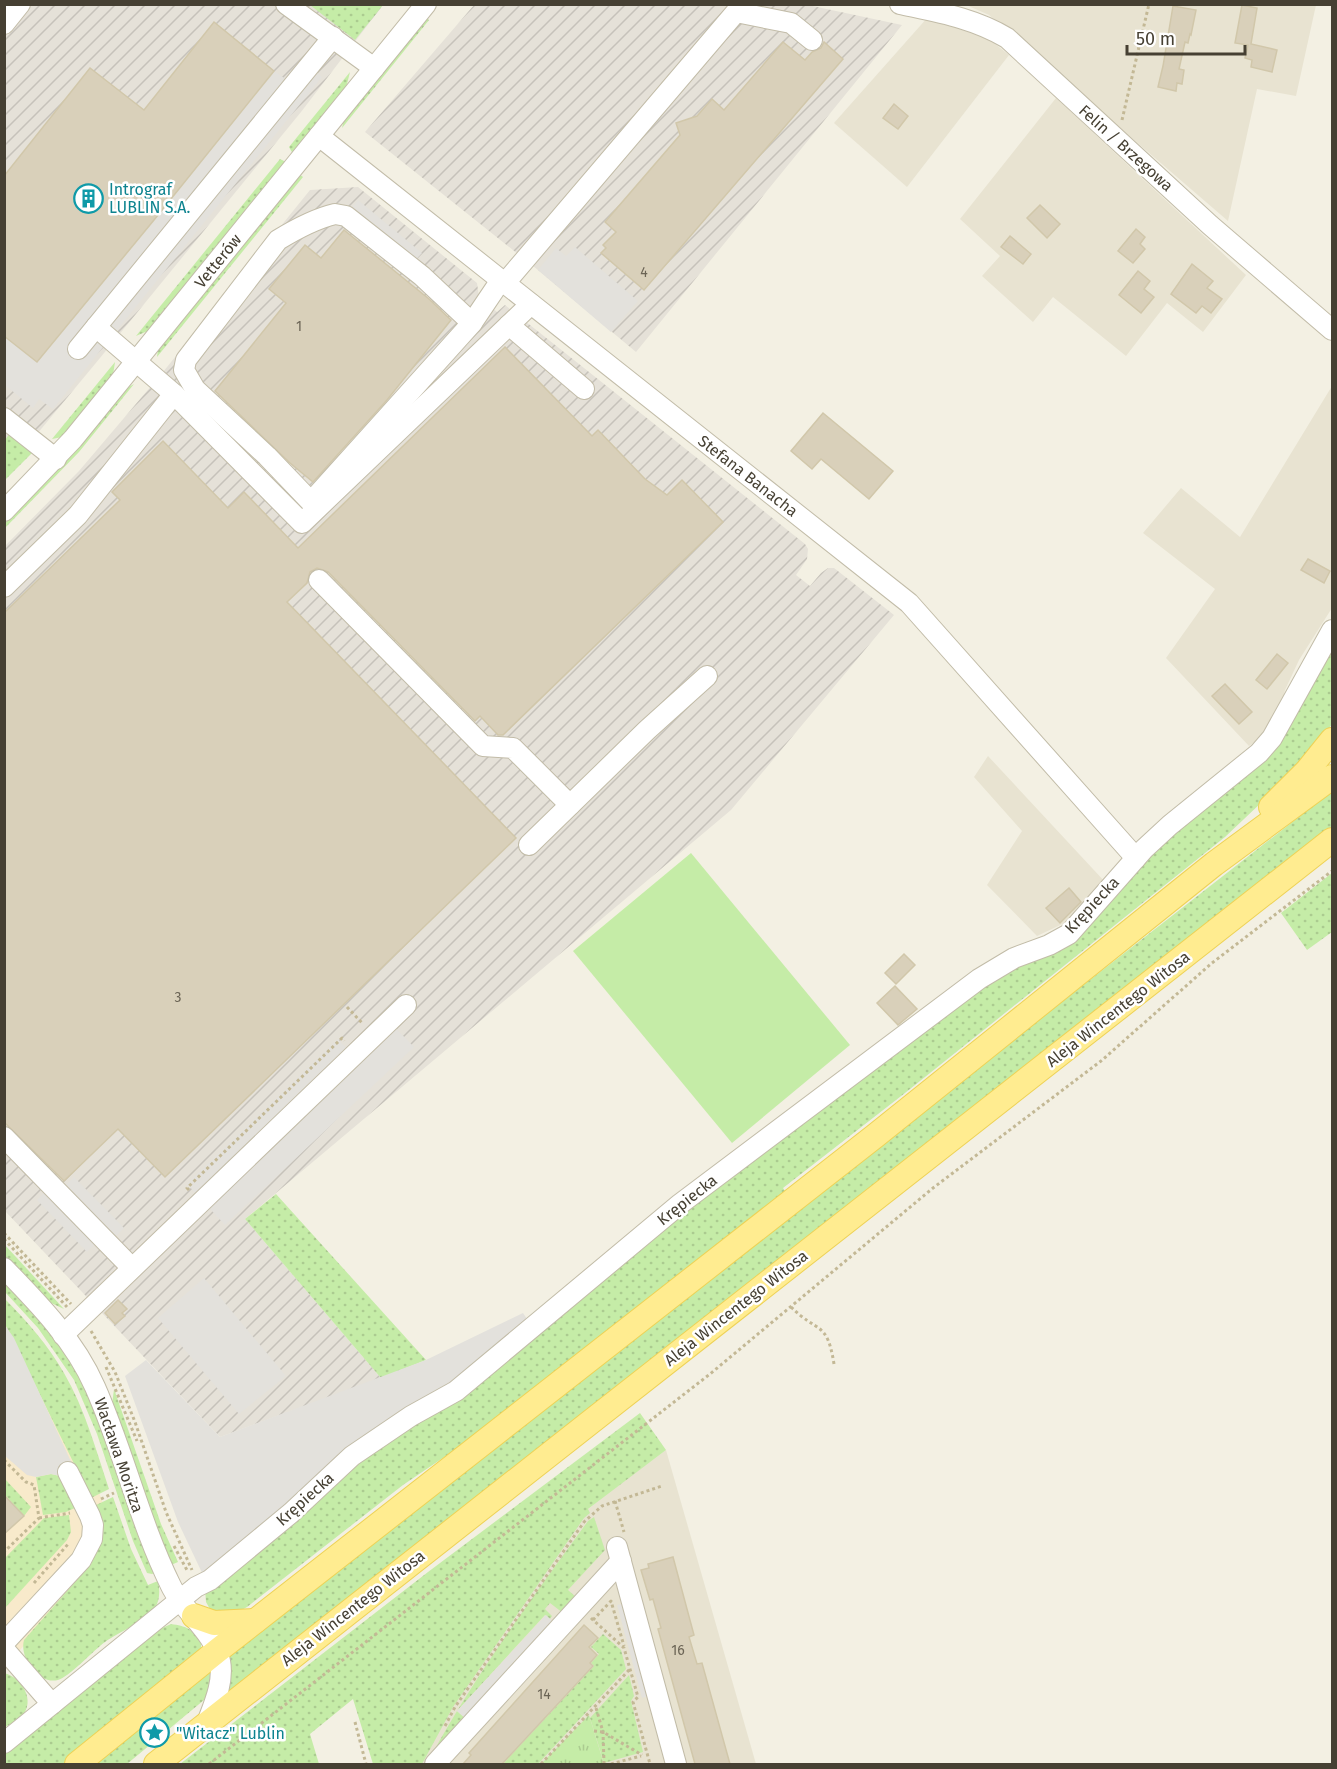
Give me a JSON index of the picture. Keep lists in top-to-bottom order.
{
  "streets": {
    "main road": ["Aleja Wincentego Witosa"],
    "street": [
      "Felin / Brzegowa",
      "Vetterów",
      "Stefana Banacha",
      "Krępiecka",
      "Wacława Moritza"
    ]
  },
  "crossings": [
    ["Vetterów", "Stefana Banacha"],
    ["Stefana Banacha", "Krępiecka"],
    ["Krępiecka", "Wacława Moritza"]
  ],
  "places": {
    "building": ["Intrograf LUBLIN S.A."],
    "place": ["\"Witacz\" Lublin"]
  },
  "house_numbers": [
    "4",
    "1",
    "3",
    "16",
    "14"
  ],
  "scale_bar": "50 m"
}
